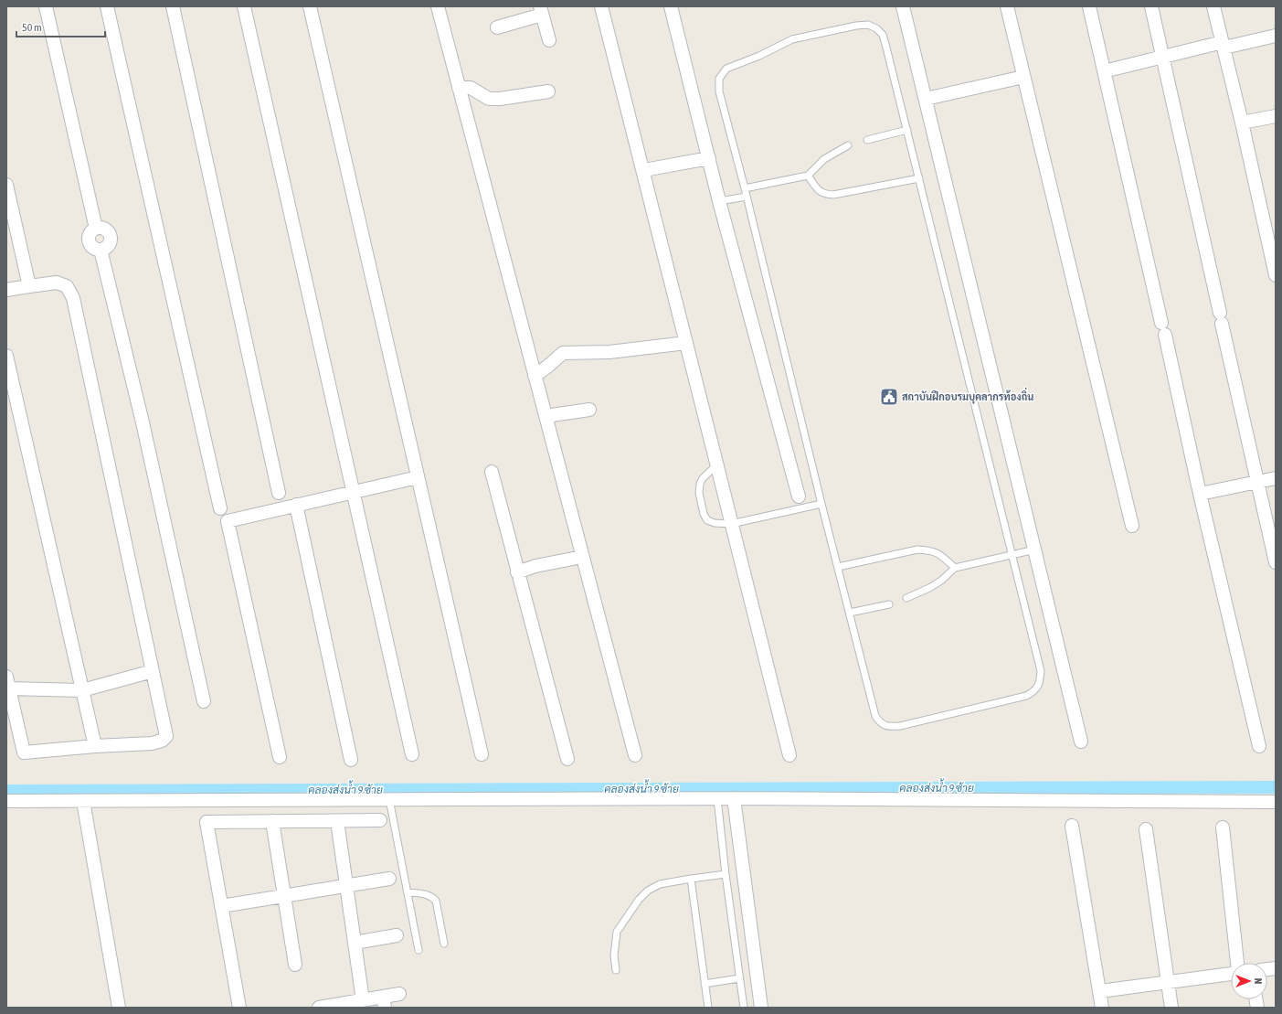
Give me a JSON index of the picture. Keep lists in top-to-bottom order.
{
  "water": ["คลองส่งน้ำ 9 ซ้าย"],
  "places": {
    "public building": ["สถาบันฝึกอบรมบุคลากรท้องถิ่น"]
  },
  "scale_bar": "50 m",
  "north": "right"
}
